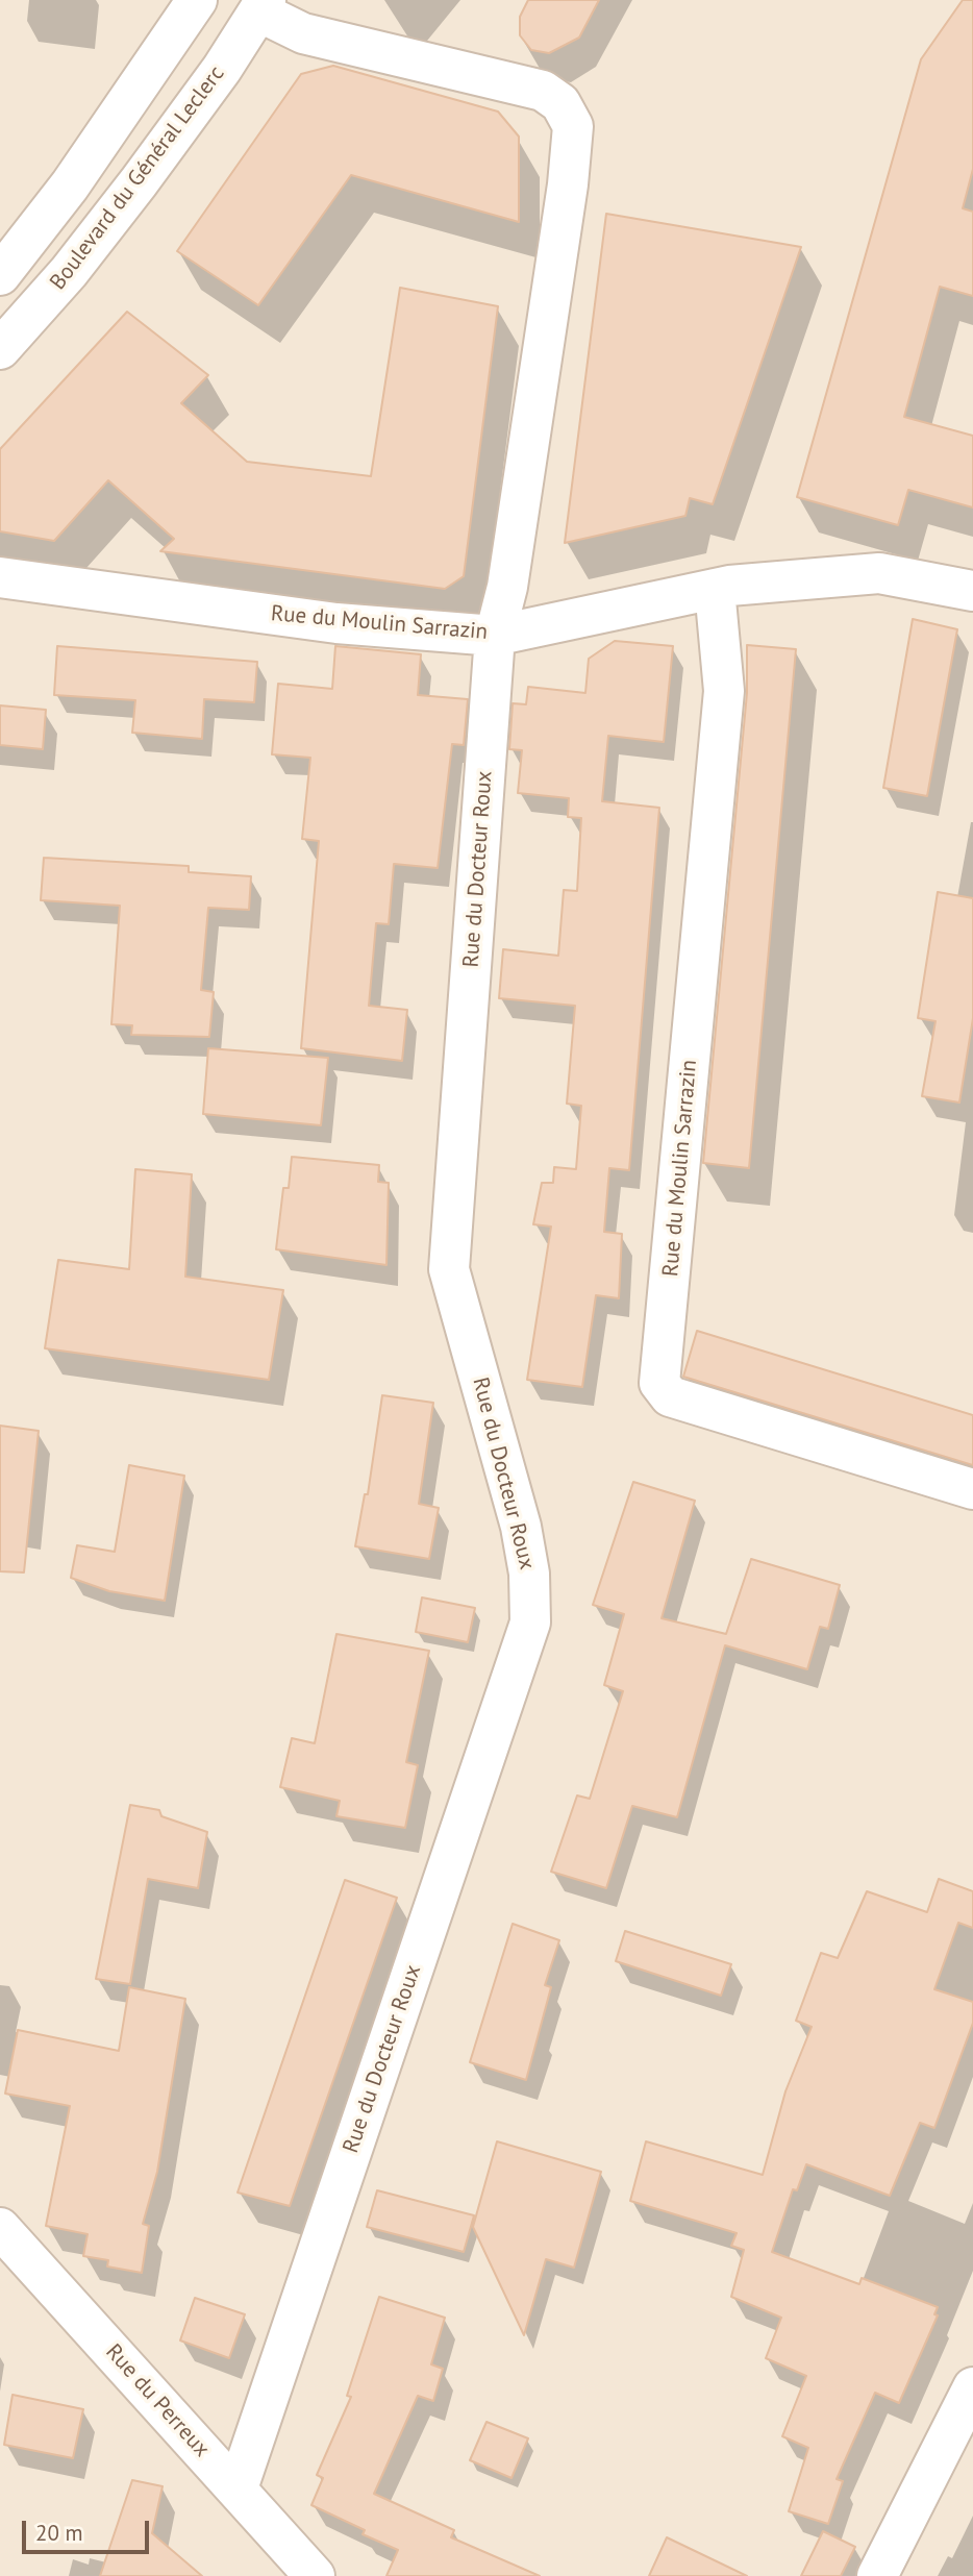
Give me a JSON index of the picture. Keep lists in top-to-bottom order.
{
  "streets": {
    "street": [
      "Boulevard du Général Leclerc",
      "Rue du Moulin Sarrazin",
      "Rue du Docteur Roux",
      "Rue du Perreux"
    ]
  },
  "crossings": [
    ["Boulevard du Général Leclerc", "Rue du Docteur Roux"],
    ["Rue du Moulin Sarrazin", "Rue du Docteur Roux"],
    ["Rue du Docteur Roux", "Rue du Perreux"]
  ],
  "scale_bar": "20 m"
}
